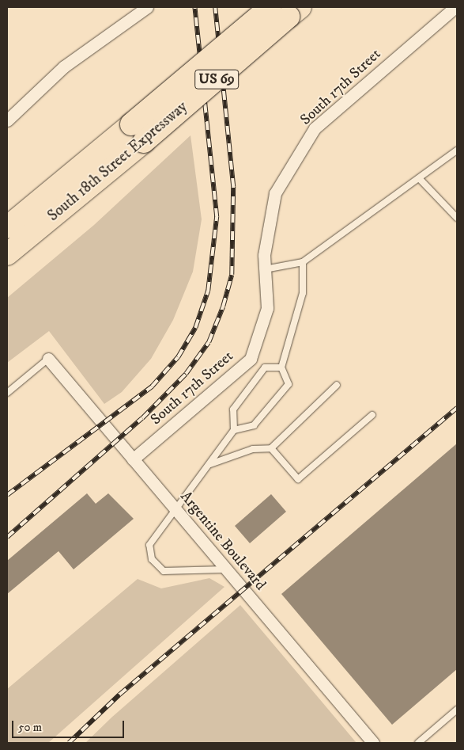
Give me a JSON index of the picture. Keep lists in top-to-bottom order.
{
  "streets": {
    "highway": ["US 69", "South 18th Street Expressway"],
    "street": ["South 17th Street", "Argentine Boulevard"]
  },
  "crossings": [
    ["South 17th Street", "Argentine Boulevard"]
  ],
  "scale_bar": "50 m"
}
